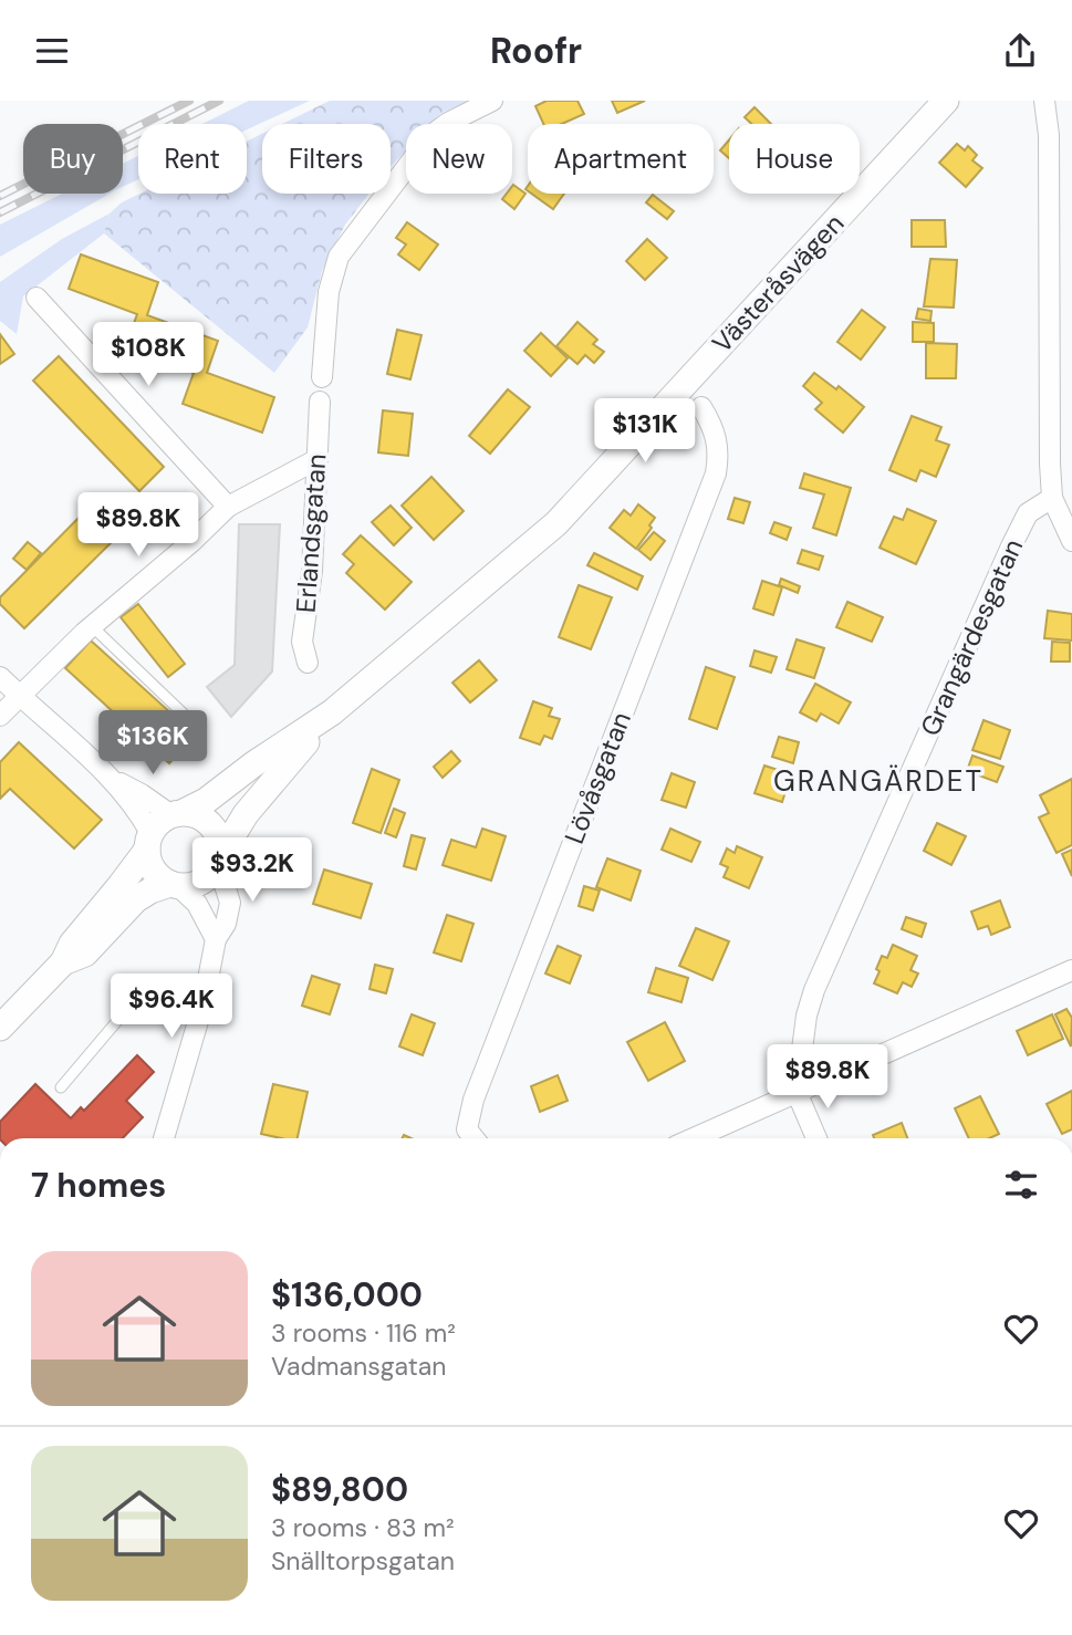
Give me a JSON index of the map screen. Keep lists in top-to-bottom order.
{
  "streets": {
    "street": [
      "Västeråsvägen",
      "Erlandsgatan",
      "Grangärdesgatan",
      "Lövåsgatan"
    ]
  },
  "districts": ["GRANGÄRDET"],
  "page": {
    "header": "Roofr",
    "chip": [
      "Buy",
      "Rent",
      "Filters",
      "New",
      "Apartment",
      "House"
    ],
    "price": [
      "$108K",
      "$131K",
      "$89.8K",
      "$136K",
      "$93.2K",
      "$96.4K",
      "$89.8K"
    ],
    "heading": "7 homes",
    "list": [
      {
        "name": "$136,000",
        "note": "3 rooms · 116 m² · Vadmansgatan"
      },
      {
        "name": "$89,800",
        "note": "3 rooms · 83 m² · Snälltorpsgatan"
      }
    ]
  }
}
